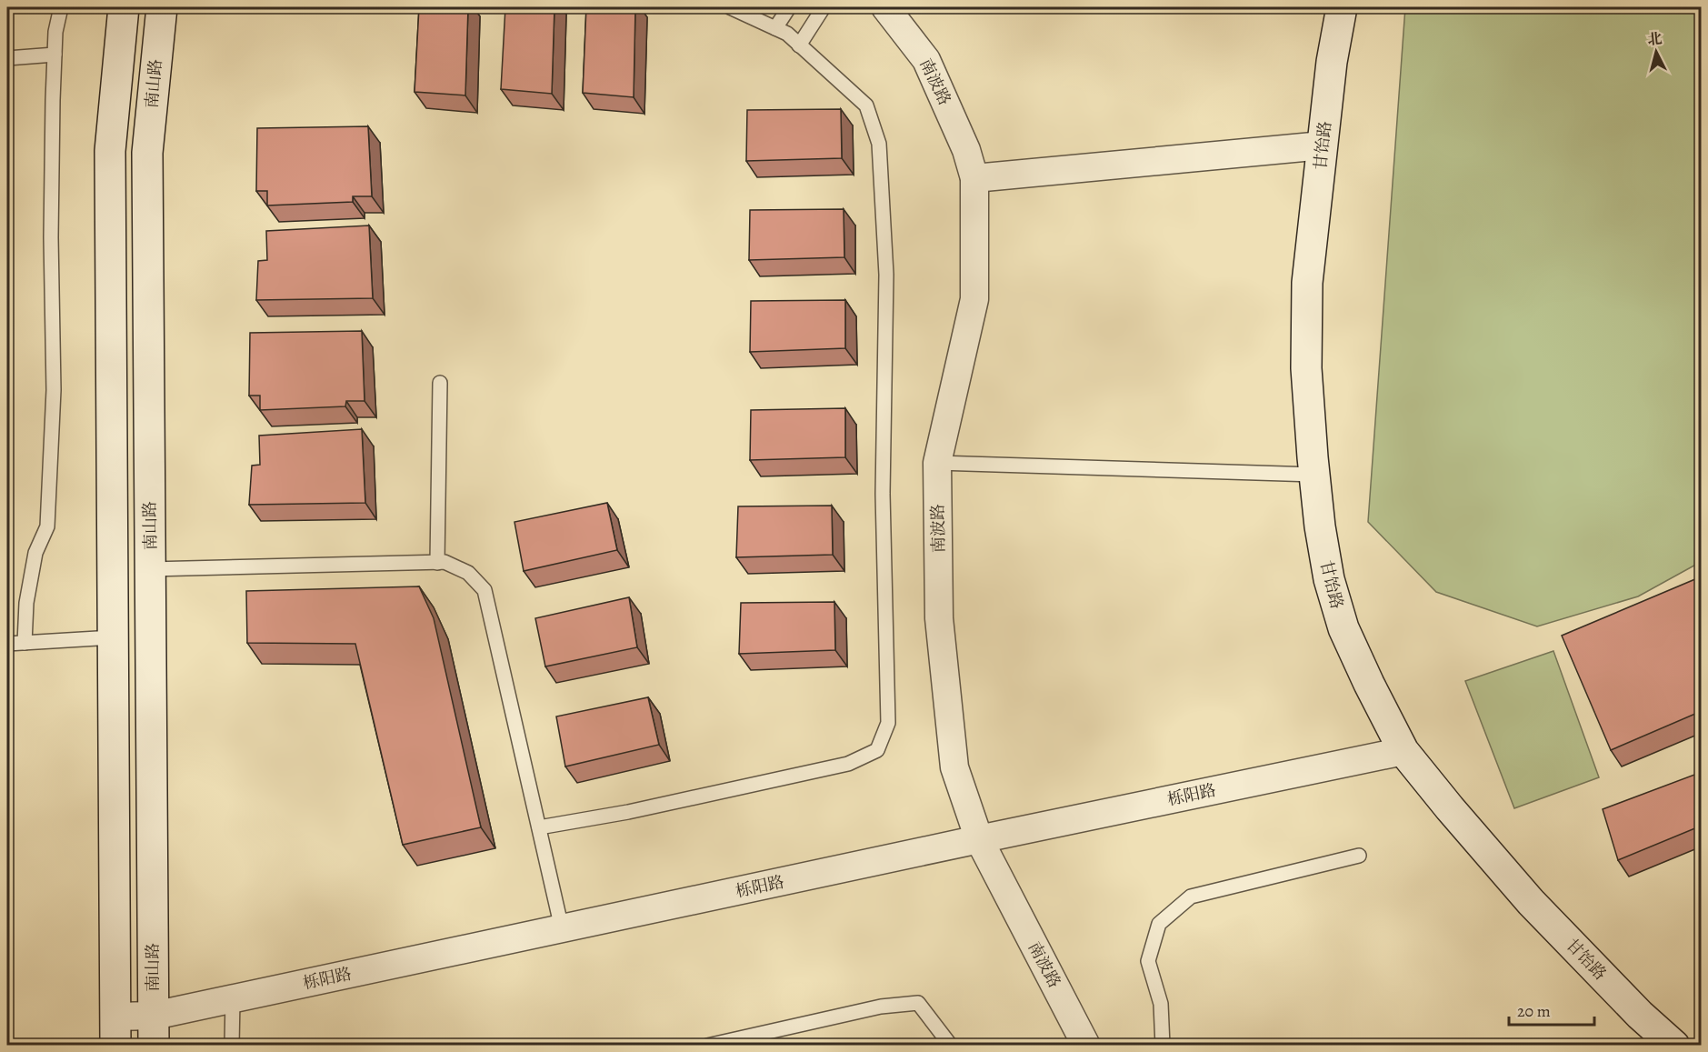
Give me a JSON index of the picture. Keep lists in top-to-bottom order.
{
  "streets": {
    "main road": ["南山路", "甘饴路"],
    "street": ["南波路", "栎阳路"]
  },
  "crossings": [
    ["南波路", "栎阳路"],
    ["南山路", "栎阳路"],
    ["甘饴路", "栎阳路"]
  ],
  "scale_bar": "20 m",
  "north": "top"
}
